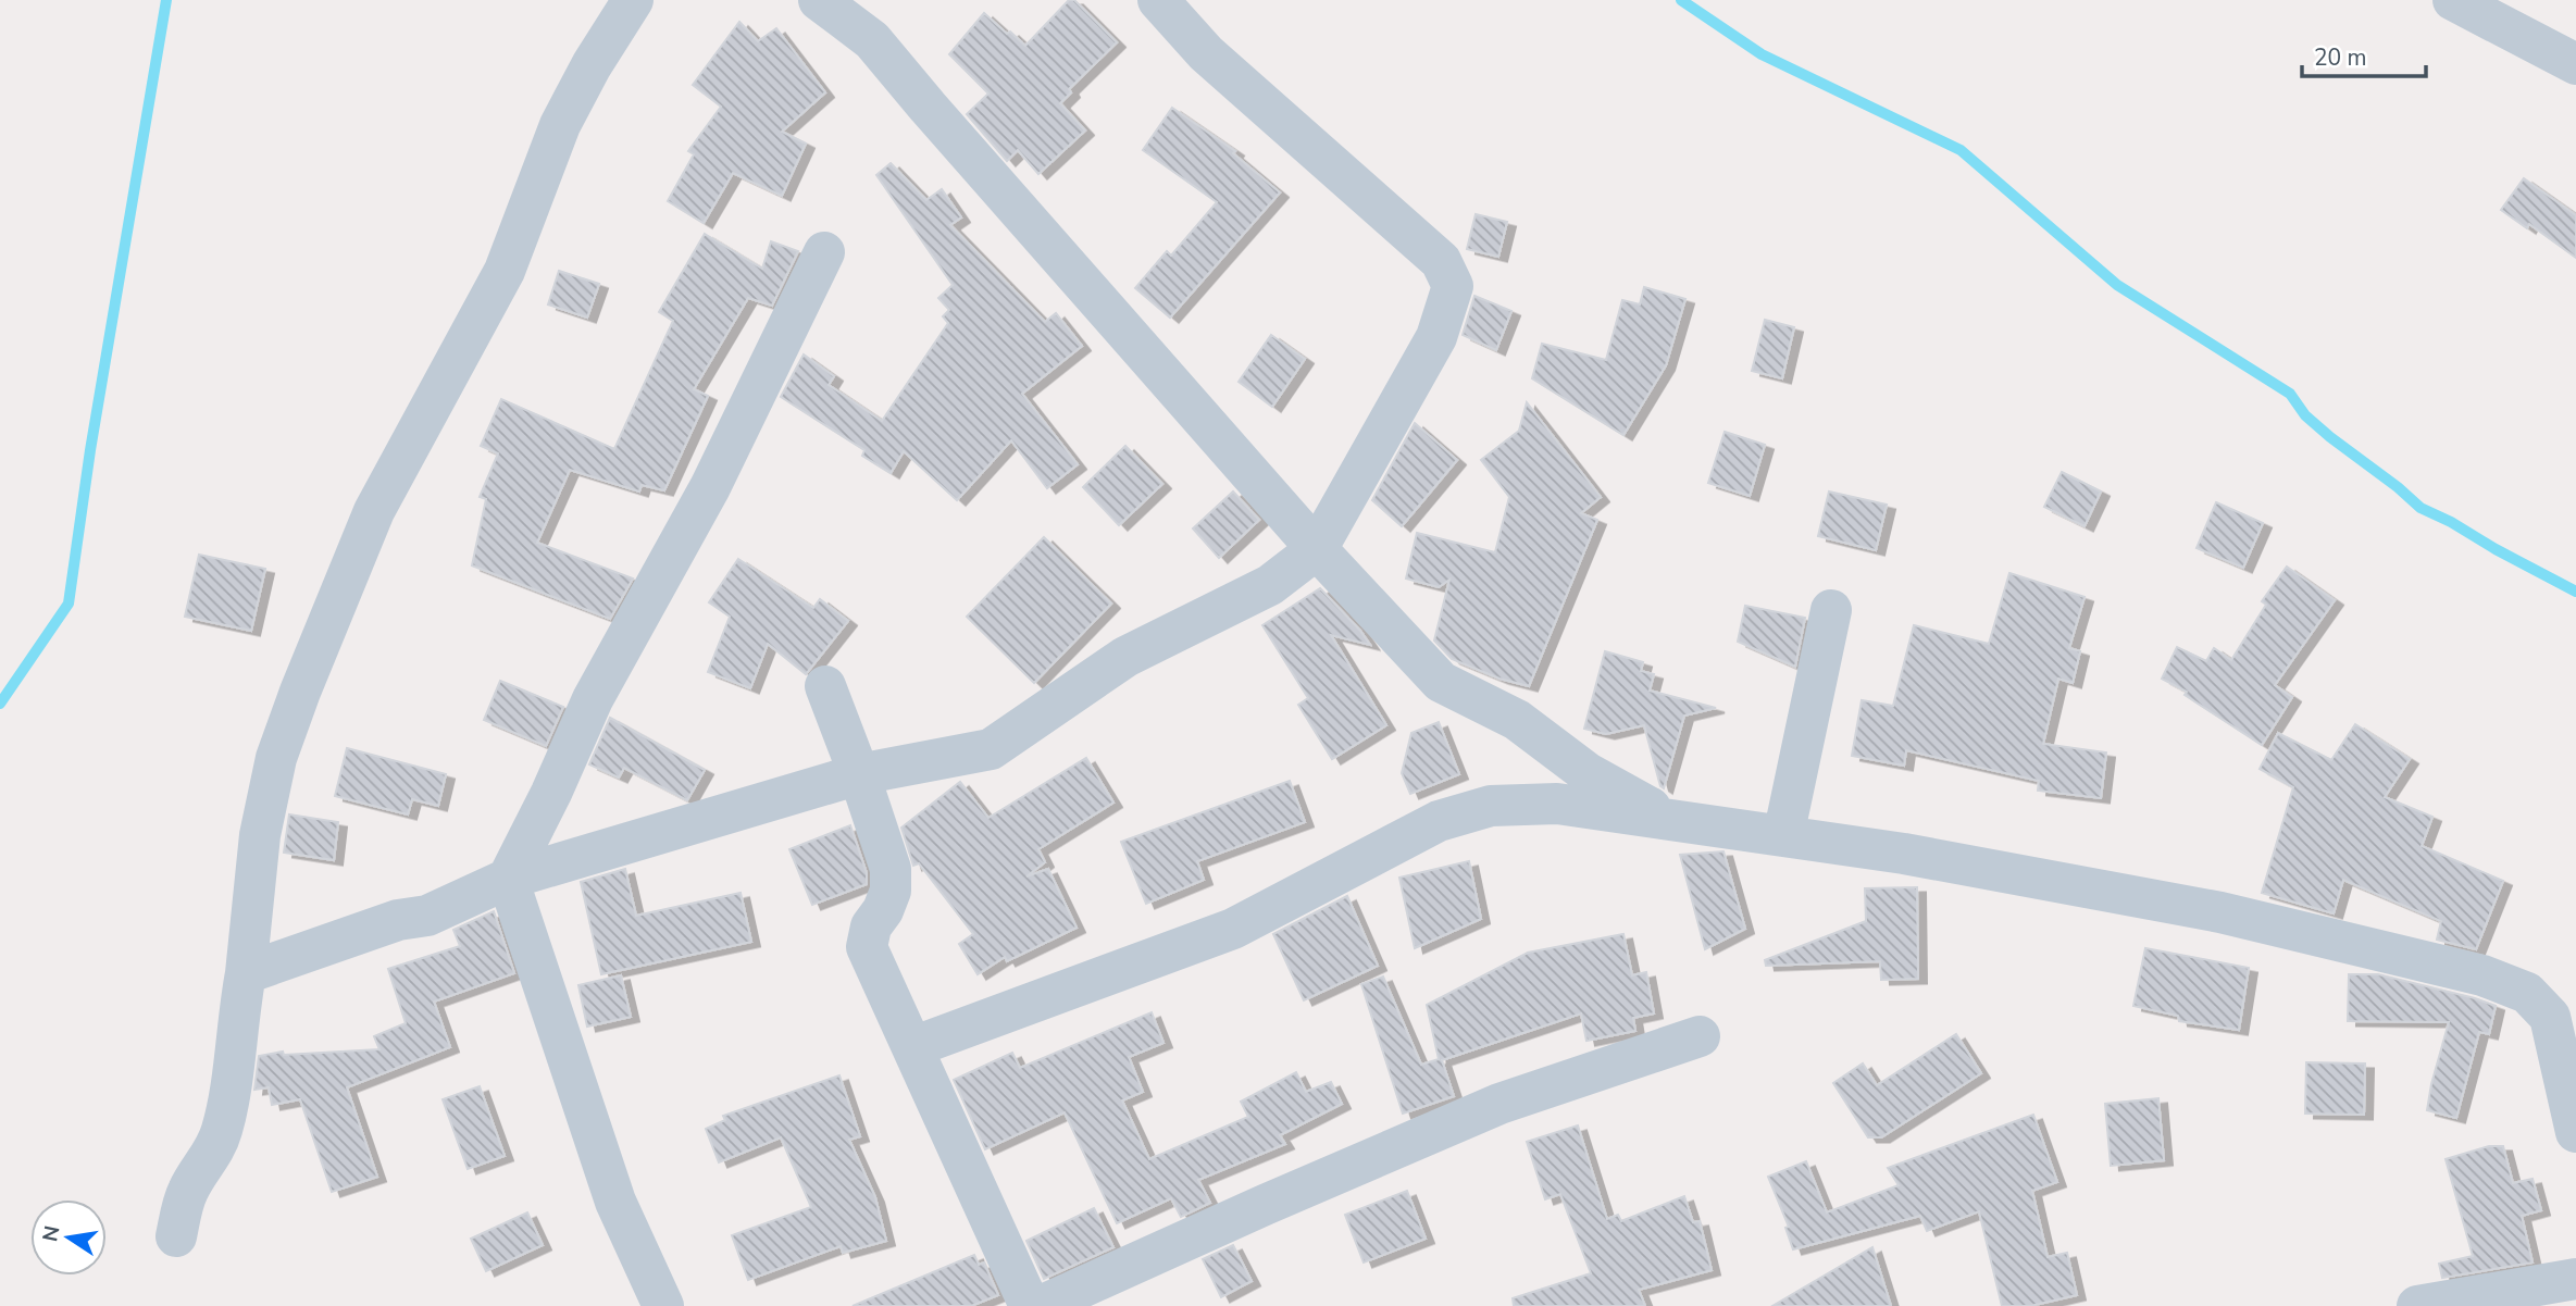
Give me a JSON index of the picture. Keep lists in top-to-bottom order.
{
  "scale_bar": "20 m",
  "north": "left"
}
